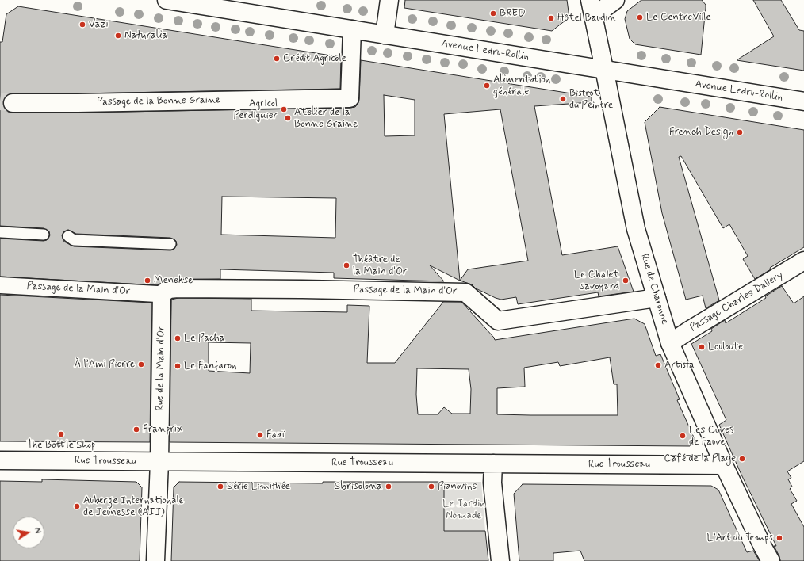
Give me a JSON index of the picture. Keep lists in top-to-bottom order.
{
  "streets": {
    "street": [
      "Avenue Ledru-Rollin",
      "Passage de la Bonne Graine",
      "Passage de la Main d'Or",
      "Rue de Charonne",
      "Passage Charles Dallery",
      "Rue de la Main d'Or",
      "Rue Trousseau"
    ]
  },
  "crossings": [
    ["Avenue Ledru-Rollin", "Passage de la Bonne Graine"],
    ["Avenue Ledru-Rollin", "Rue de Charonne"],
    ["Passage de la Main d'Or", "Rue de Charonne"],
    ["Passage de la Main d'Or", "Rue de la Main d'Or"],
    ["Rue de Charonne", "Passage Charles Dallery"],
    ["Rue de Charonne", "Rue Trousseau"],
    ["Rue de la Main d'Or", "Rue Trousseau"]
  ],
  "parks": ["Le Jardin Nomade"],
  "places": [
    "BRED",
    "Le CentreVille",
    "Hôtel Baudin",
    "Vazi",
    "Naturalia",
    "Crédit Agricole",
    "Alimentation générale",
    "Bistrot du Peintre",
    "Agricol Perdiguier",
    "Atelier de la Bonne Graine",
    "French Design",
    "Théâtre de la Main d'Or",
    "Menekse",
    "Le Chalet savoyard",
    "Le Pacha",
    "Louloute",
    "À l’Ami Pierre",
    "Artista",
    "Le Fanfaron",
    "Franprix",
    "The Bottle Shop",
    "Faaï",
    "Les Cuves de Fauve",
    "Café de la Plage",
    "Série Limithée",
    "Sbrisolona",
    "Pianovins",
    "Auberge Internationale de Jeunesse (AIJ)",
    "L’Art du Temps"
  ],
  "north": "right"
}
